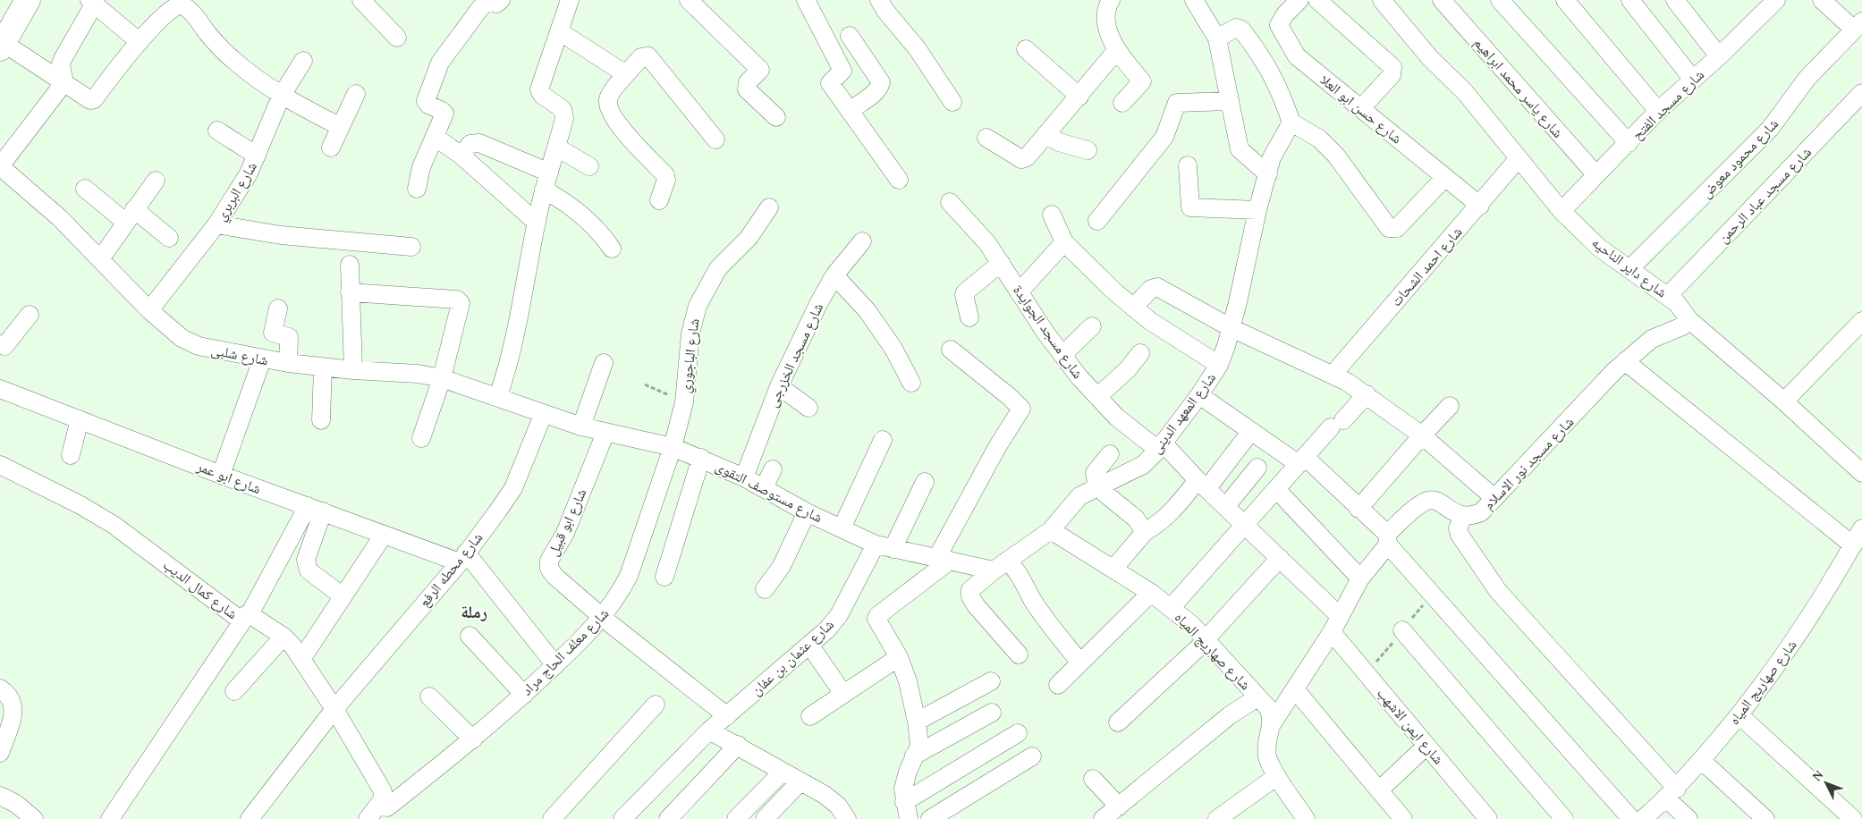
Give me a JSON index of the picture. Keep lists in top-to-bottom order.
{
  "streets": {
    "street": [
      "شارع ياسر محمد ابراهيم",
      "شارع مسجد الفتح",
      "شارع حسن ابو العلا",
      "شارع محمود معوض",
      "شارع البربري",
      "شارع مسجد عباد الرحمن",
      "شارع احمد الشحات",
      "شارع داير الناحيه",
      "شارع مسجد الجوايدة",
      "شارع شلبى",
      "شارع مسجد الخزرجى",
      "شارع الباجوري",
      "شارع المعهد الدينى",
      "شارع مسجد نور الاسلام",
      "شارع ابو عمر",
      "شارع مستوصف التقوى",
      "شارع ابو قبيل",
      "شارع محطه الرفع",
      "شارع كمال الديب",
      "شارع صهاريج المياه",
      "شارع معلف الحاج مراد",
      "شارع عثمان بن عفان",
      "شارع ايمن الاشهب"
    ]
  },
  "crossings": [
    ["شارع ياسر محمد ابراهيم", "شارع مسجد الفتح"],
    ["شارع مسجد الفتح", "شارع داير الناحيه"],
    ["شارع حسن ابو العلا", "شارع احمد الشحات"],
    ["شارع محمود معوض", "شارع داير الناحيه"],
    ["شارع البربري", "شارع شلبى"],
    ["شارع مسجد عباد الرحمن", "شارع داير الناحيه"],
    ["شارع احمد الشحات", "شارع داير الناحيه"],
    ["شارع داير الناحيه", "شارع مسجد نور الاسلام"],
    ["شارع مسجد الجوايدة", "شارع المعهد الدينى"],
    ["شارع شلبى", "شارع مستوصف التقوى"],
    ["شارع شلبى", "شارع محطه الرفع"],
    ["شارع مسجد الخزرجى", "شارع مستوصف التقوى"],
    ["شارع الباجوري", "شارع مستوصف التقوى"],
    ["شارع الباجوري", "شارع معلف الحاج مراد"],
    ["شارع المعهد الدينى", "شارع مستوصف التقوى"],
    ["شارع المعهد الدينى", "شارع صهاريج المياه"],
    ["شارع ابو عمر", "شارع محطه الرفع"],
    ["شارع مستوصف التقوى", "شارع ابو قبيل"],
    ["شارع مستوصف التقوى", "شارع محطه الرفع"],
    ["شارع مستوصف التقوى", "شارع معلف الحاج مراد"],
    ["شارع مستوصف التقوى", "شارع عثمان بن عفان"],
    ["شارع ابو قبيل", "شارع معلف الحاج مراد"],
    ["شارع محطه الرفع", "شارع كمال الديب"],
    ["شارع كمال الديب", "شارع معلف الحاج مراد"]
  ],
  "districts": ["رملة"],
  "north": "top left"
}
